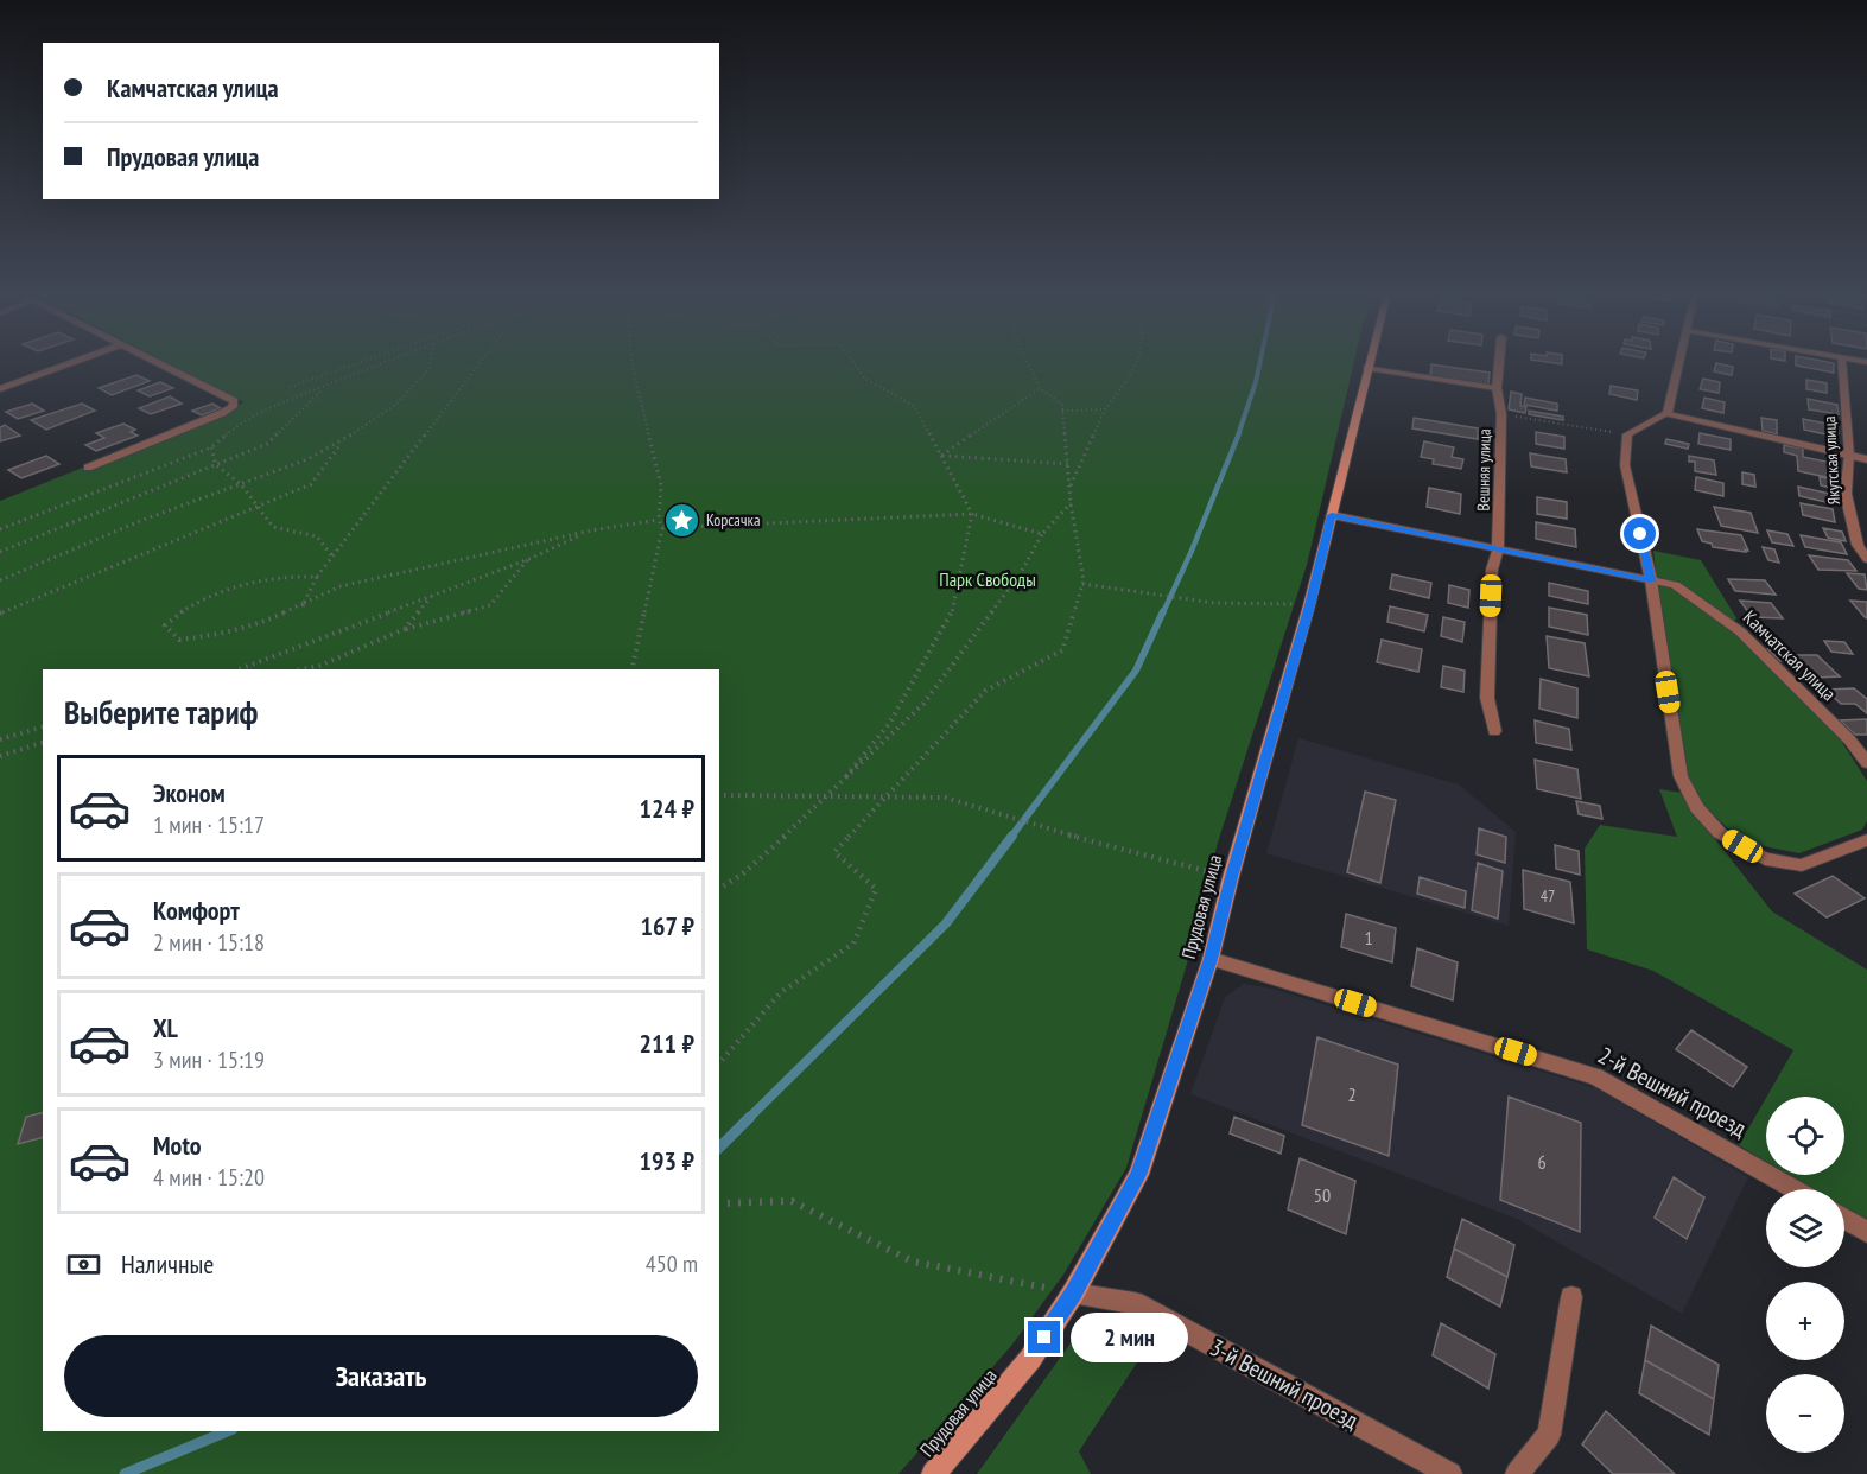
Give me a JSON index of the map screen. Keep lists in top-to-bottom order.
{
  "streets": {
    "main road": ["Прудовая улица"],
    "street": [
      "Якутская улица",
      "Вешняя улица",
      "Камчатская улица",
      "2-й Вешний проезд",
      "3-й Вешний проезд"
    ]
  },
  "crossings": [
    ["Вешняя улица", "Камчатская улица"],
    ["Камчатская улица", "Прудовая улица"],
    ["Прудовая улица", "2-й Вешний проезд"],
    ["Прудовая улица", "3-й Вешний проезд"]
  ],
  "parks": ["Парк Свободы"],
  "places": {
    "place": ["Корсачка"]
  },
  "house_numbers": [
    "47",
    "1",
    "2",
    "6",
    "50"
  ],
  "page": {
    "banner": ["Камчатская улица", "Прудовая улица"],
    "heading": "Выберите тариф",
    "list": [
      {
        "name": "Эконом",
        "note": "1 мин · 15:17",
        "value": "124 ₽"
      },
      {
        "name": "Комфорт",
        "note": "2 мин · 15:18",
        "value": "167 ₽"
      },
      {
        "name": "XL",
        "note": "3 мин · 15:19",
        "value": "211 ₽"
      },
      {
        "name": "Moto",
        "note": "4 мин · 15:20",
        "value": "193 ₽"
      }
    ],
    "map_buttons": ["+", "−"],
    "pay": ["Наличные", "450 m"],
    "bubble": "2 мин",
    "buttons": "Заказать"
  }
}
